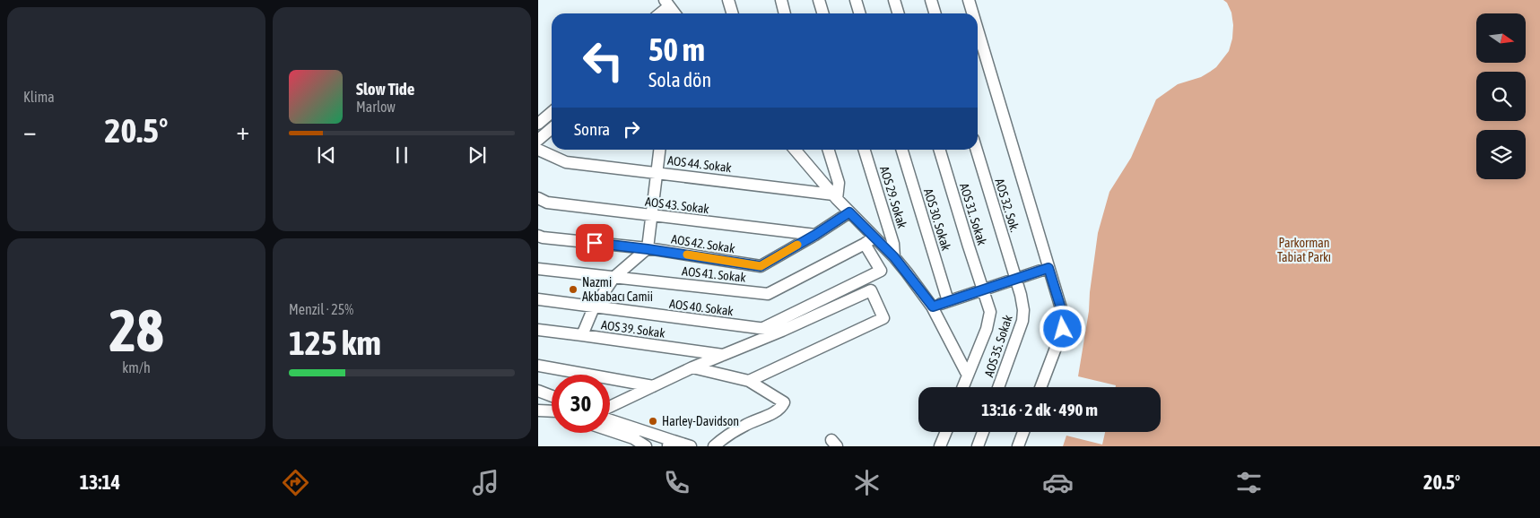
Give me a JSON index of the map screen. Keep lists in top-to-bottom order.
{
  "streets": {
    "street": [
      "AOS 44. Sokak",
      "AOS 29. Sokak",
      "AOS 43. Sokak",
      "AOS 32. Sok.",
      "AOS 31. Sokak",
      "AOS 30. Sokak",
      "AOS 42. Sokak",
      "AOS 41. Sokak",
      "AOS 40. Sokak",
      "AOS 39. Sokak",
      "AOS 35. Sokak"
    ]
  },
  "crossings": [
    ["AOS 43. Sokak", "AOS 42. Sokak"],
    ["AOS 32. Sok.", "AOS 35. Sokak"]
  ],
  "parks": ["Parkorman Tabiat Parkı"],
  "places": ["Nazmi Akbabacı Camii", "Harley-Davidson"],
  "north": "right",
  "page": {
    "tile": [
      "Klima",
      ["28", "km/h"],
      ["Menzil · 25%", "125 km"]
    ],
    "turn": ["50 m", "Sola dön"],
    "song": ["Slow Tide", "Marlow"],
    "then": "Sonra",
    "heat": ["−", "20.5°", "+"],
    "limit": "30",
    "trip": "13:16 · 2 dk · 490 m",
    "tabs": ["13:14", "20.5°"]
  }
}
